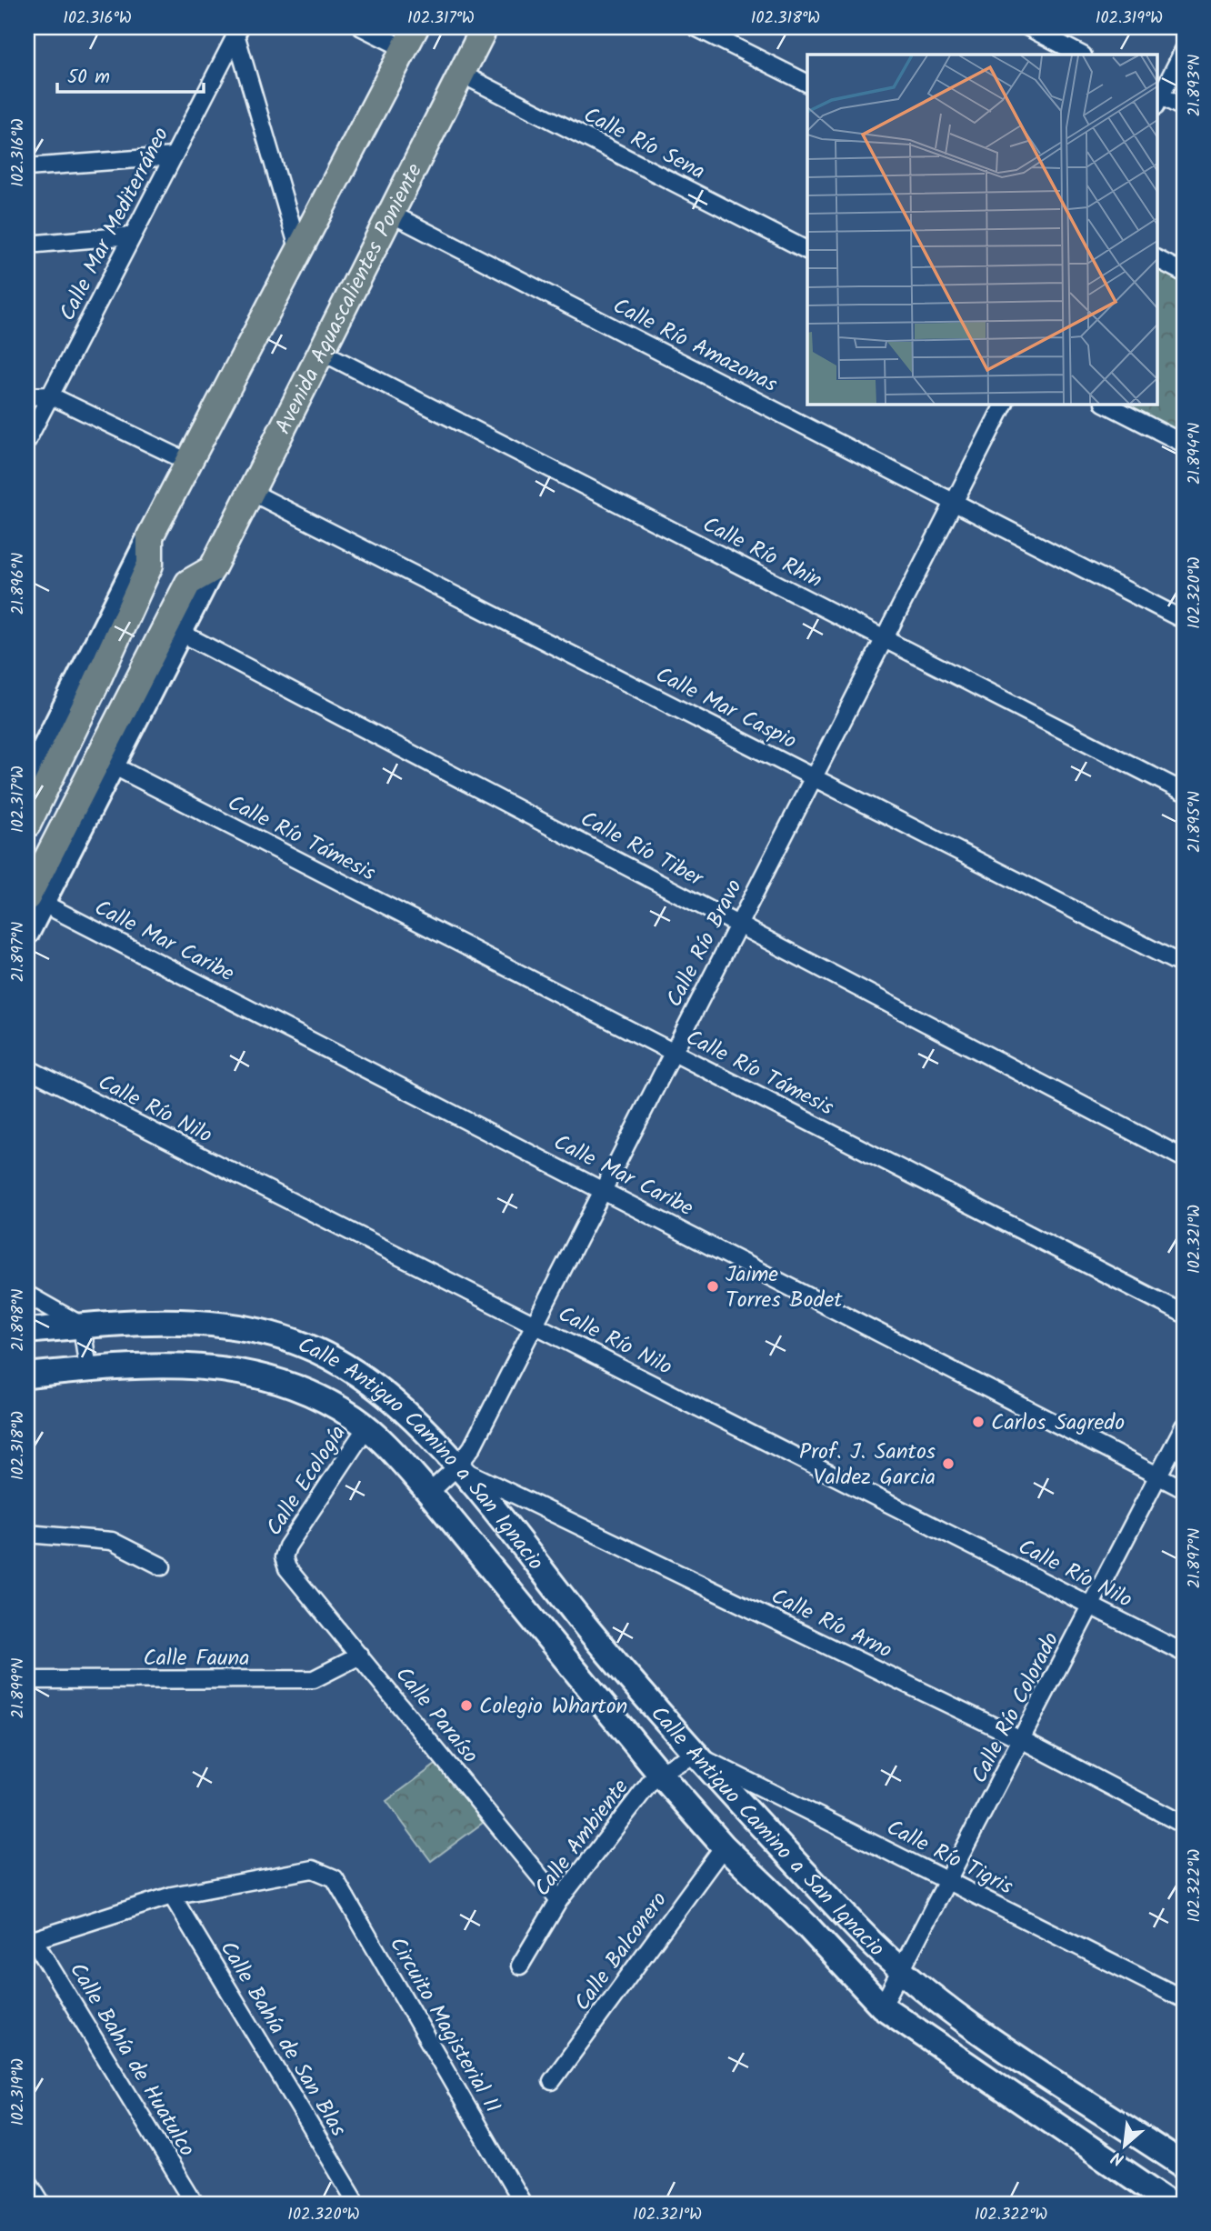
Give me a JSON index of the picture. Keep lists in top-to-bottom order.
{
  "streets": {
    "main road": ["Avenida Aguascalientes Poniente", "Calle Antiguo Camino a San Ignacio"],
    "street": [
      "Calle Río Sena",
      "Calle Mar Mediterráneo",
      "Calle Río Amazonas",
      "Calle Río Rhin",
      "Calle Mar Caspio",
      "Calle Río Támesis",
      "Calle Río Tiber",
      "Calle Mar Caribe",
      "Calle Río Bravo",
      "Calle Río Nilo",
      "Calle Ecología",
      "Calle Río Arno",
      "Calle Fauna",
      "Calle Río Colorado",
      "Calle Paraíso",
      "Calle Ambiente",
      "Calle Río Tigris",
      "Calle Balconero",
      "Circuito Magisterial II",
      "Calle Bahía de San Blas",
      "Calle Bahía de Huatulco"
    ]
  },
  "crossings": [
    ["Calle Río Sena", "Avenida Aguascalientes Poniente"],
    ["Avenida Aguascalientes Poniente", "Calle Río Amazonas"],
    ["Avenida Aguascalientes Poniente", "Calle Río Rhin"],
    ["Avenida Aguascalientes Poniente", "Calle Mar Caspio"],
    ["Avenida Aguascalientes Poniente", "Calle Río Támesis"],
    ["Avenida Aguascalientes Poniente", "Calle Río Tiber"],
    ["Avenida Aguascalientes Poniente", "Calle Mar Caribe"],
    ["Calle Río Amazonas", "Calle Río Bravo"],
    ["Calle Río Rhin", "Calle Río Bravo"],
    ["Calle Mar Caspio", "Calle Río Bravo"],
    ["Calle Río Támesis", "Calle Río Bravo"],
    ["Calle Río Tiber", "Calle Río Bravo"],
    ["Calle Mar Caribe", "Calle Río Bravo"],
    ["Calle Mar Caribe", "Calle Río Colorado"],
    ["Calle Río Bravo", "Calle Río Nilo"],
    ["Calle Río Bravo", "Calle Antiguo Camino a San Ignacio"],
    ["Calle Río Bravo", "Calle Río Arno"],
    ["Calle Río Nilo", "Calle Río Colorado"],
    ["Calle Antiguo Camino a San Ignacio", "Calle Ecología"],
    ["Calle Antiguo Camino a San Ignacio", "Calle Río Arno"],
    ["Calle Antiguo Camino a San Ignacio", "Calle Río Colorado"],
    ["Calle Antiguo Camino a San Ignacio", "Calle Ambiente"],
    ["Calle Antiguo Camino a San Ignacio", "Calle Río Tigris"],
    ["Calle Antiguo Camino a San Ignacio", "Calle Balconero"],
    ["Calle Ecología", "Calle Paraíso"],
    ["Calle Río Arno", "Calle Río Colorado"],
    ["Calle Fauna", "Calle Paraíso"],
    ["Calle Río Colorado", "Calle Río Tigris"],
    ["Calle Paraíso", "Calle Ambiente"],
    ["Calle Ambiente", "Calle Río Tigris"],
    ["Circuito Magisterial II", "Calle Bahía de San Blas"]
  ],
  "places": [
    "Jaime Torres Bodet",
    "Carlos Sagredo",
    "Prof. J. Santos Valdez Garcia",
    "Colegio Wharton"
  ],
  "scale_bar": "50 m",
  "north": "bottom left",
  "coordinates": [
    "102.316°W",
    "102.317°W",
    "102.318°W",
    "102.319°W",
    "21.893°N",
    "21.894°N",
    "21.896°N",
    "102.320°W",
    "21.895°N",
    "21.897°N",
    "102.321°W",
    "21.898°N",
    "21.899°N",
    "102.322°W"
  ]
}
